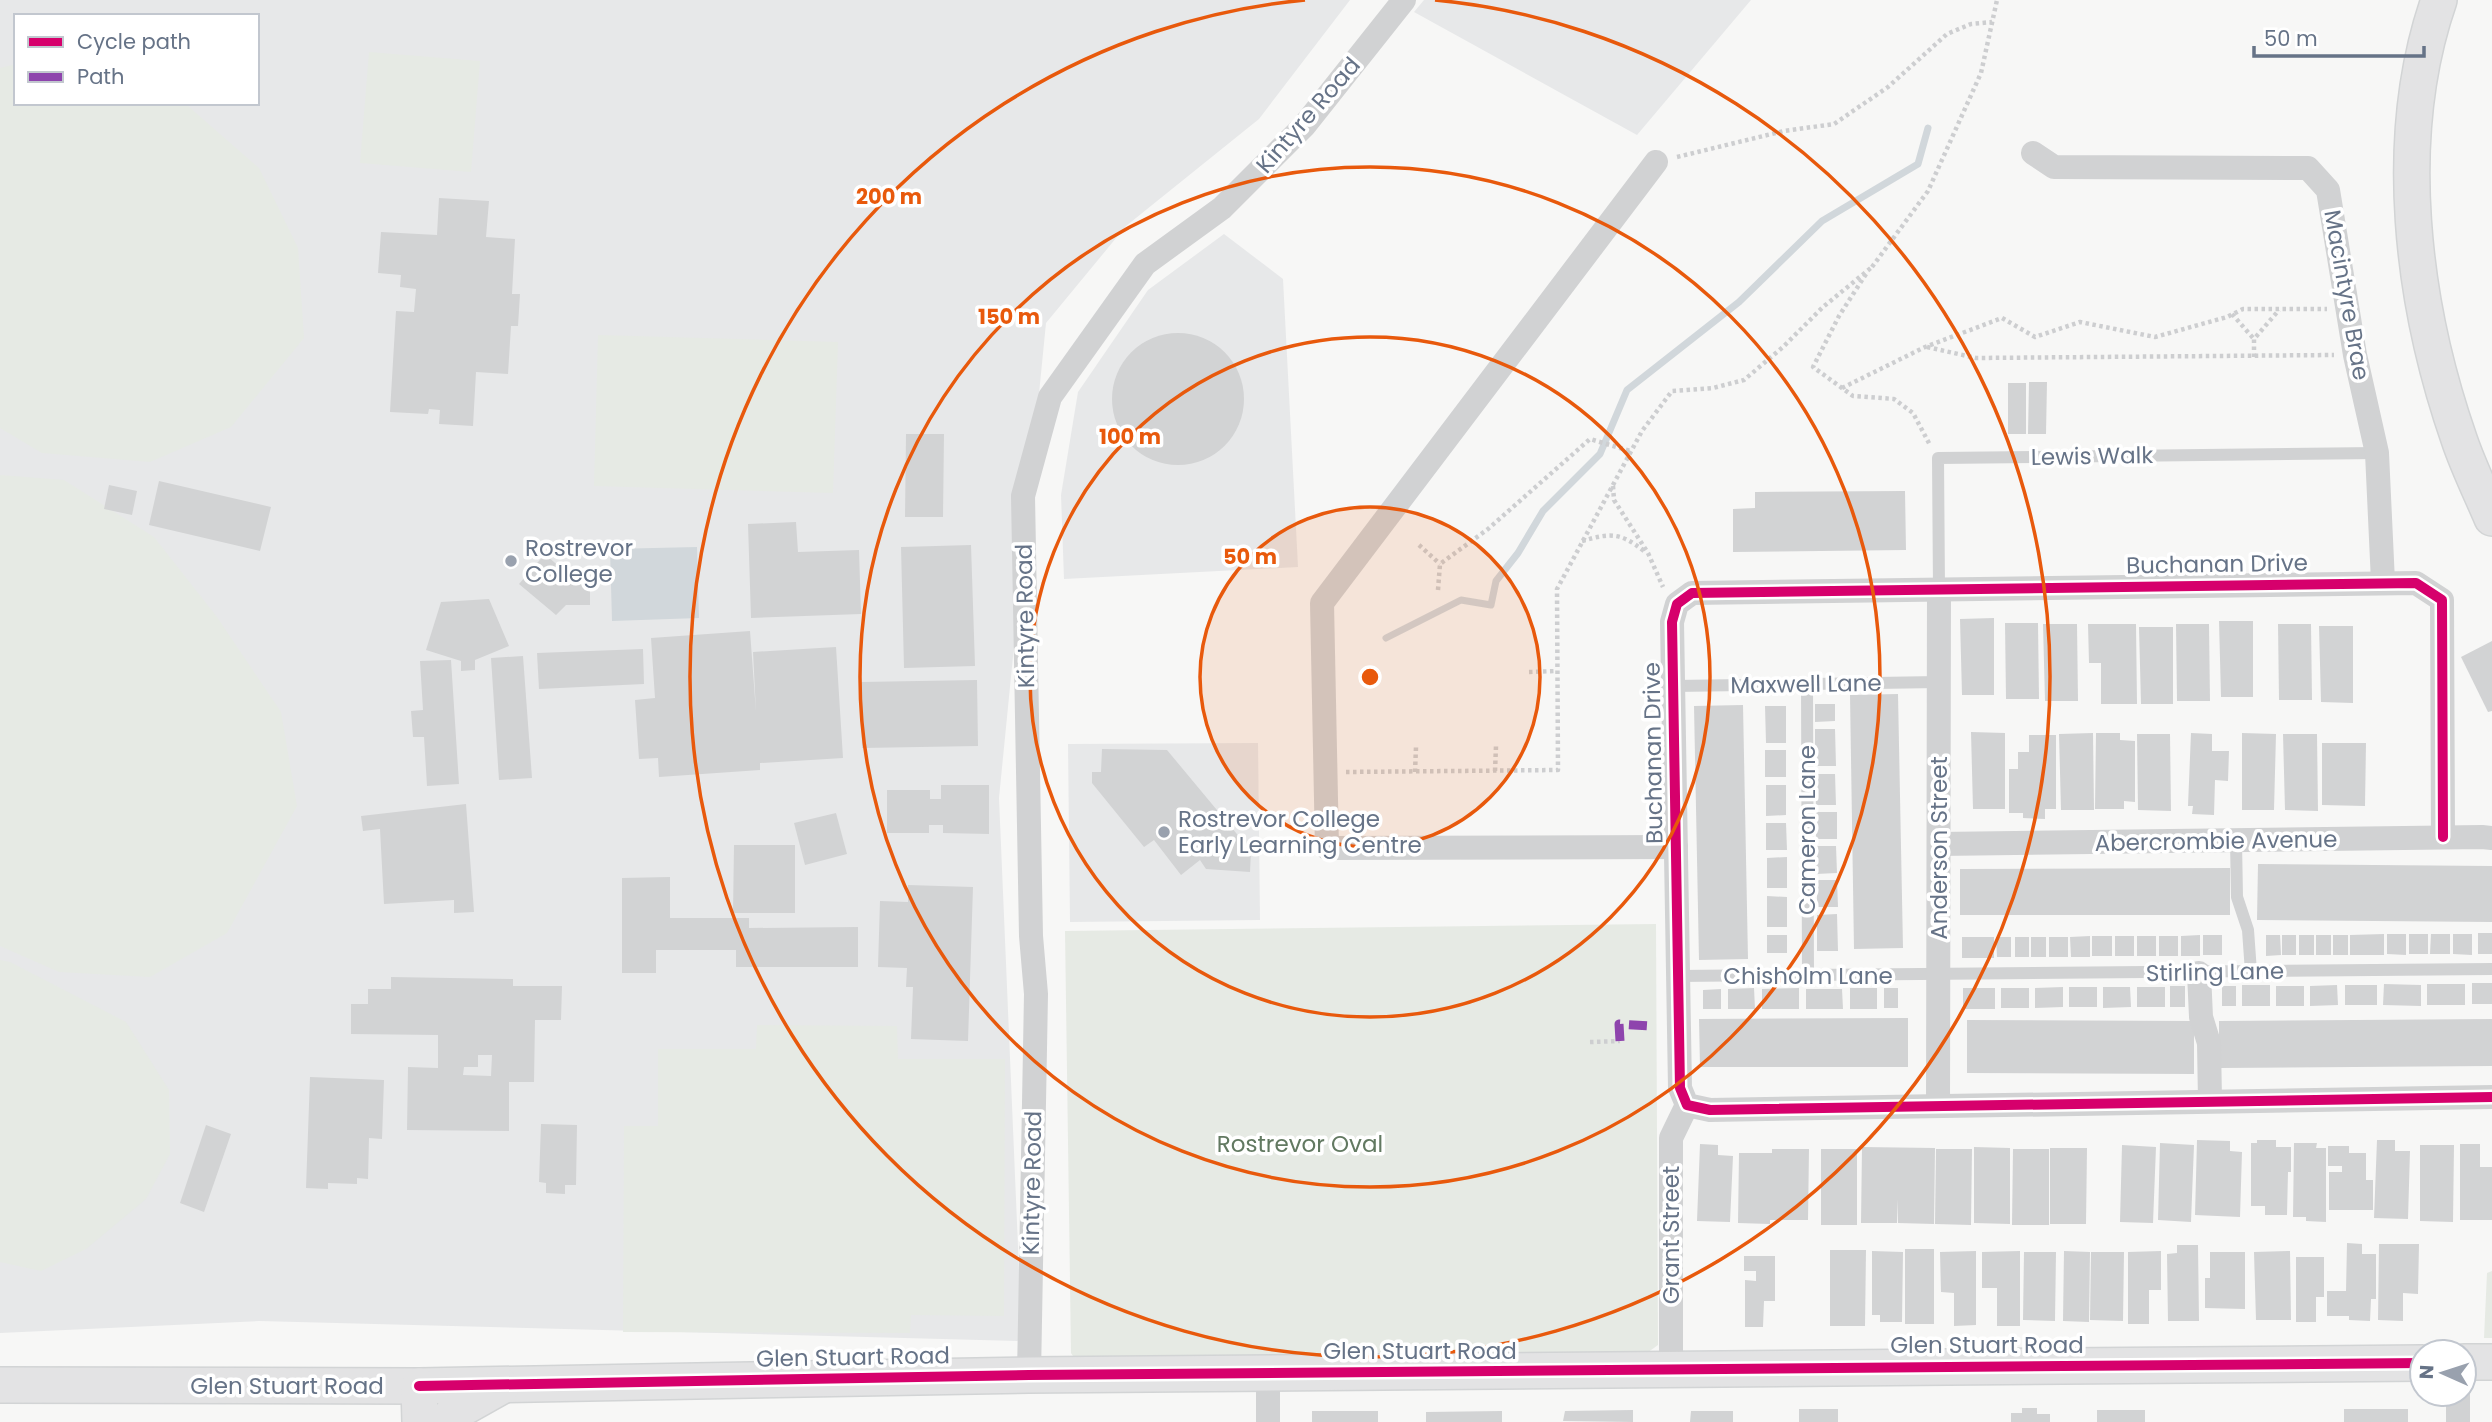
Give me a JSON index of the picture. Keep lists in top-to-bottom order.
{
  "streets": {
    "street": [
      "Kintyre Road",
      "Macintyre Brae",
      "Buchanan Drive",
      "Abercrombie Avenue",
      "Anderson Street",
      "Grant Street",
      "Glen Stuart Road"
    ],
    "lane": [
      "Lewis Walk",
      "Maxwell Lane",
      "Cameron Lane",
      "Stirling Lane",
      "Chisholm Lane"
    ]
  },
  "crossings": [
    ["Kintyre Road", "Glen Stuart Road"],
    ["Macintyre Brae", "Lewis Walk"],
    ["Macintyre Brae", "Buchanan Drive"],
    ["Buchanan Drive", "Maxwell Lane"],
    ["Buchanan Drive", "Abercrombie Avenue"],
    ["Buchanan Drive", "Anderson Street"],
    ["Buchanan Drive", "Chisholm Lane"],
    ["Buchanan Drive", "Grant Street"],
    ["Maxwell Lane", "Cameron Lane"],
    ["Maxwell Lane", "Anderson Street"],
    ["Cameron Lane", "Chisholm Lane"],
    ["Abercrombie Avenue", "Anderson Street"],
    ["Anderson Street", "Stirling Lane"],
    ["Anderson Street", "Chisholm Lane"],
    ["Stirling Lane", "Chisholm Lane"],
    ["Grant Street", "Glen Stuart Road"]
  ],
  "parks": ["Rostrevor Oval"],
  "places": ["Rostrevor College", "Rostrevor College Early Learning Centre"],
  "legend": ["Cycle path", "Path"],
  "scale_bar": "50 m",
  "north": "left",
  "rings": [
    "200 m",
    "150 m",
    "100 m",
    "50 m"
  ]
}
